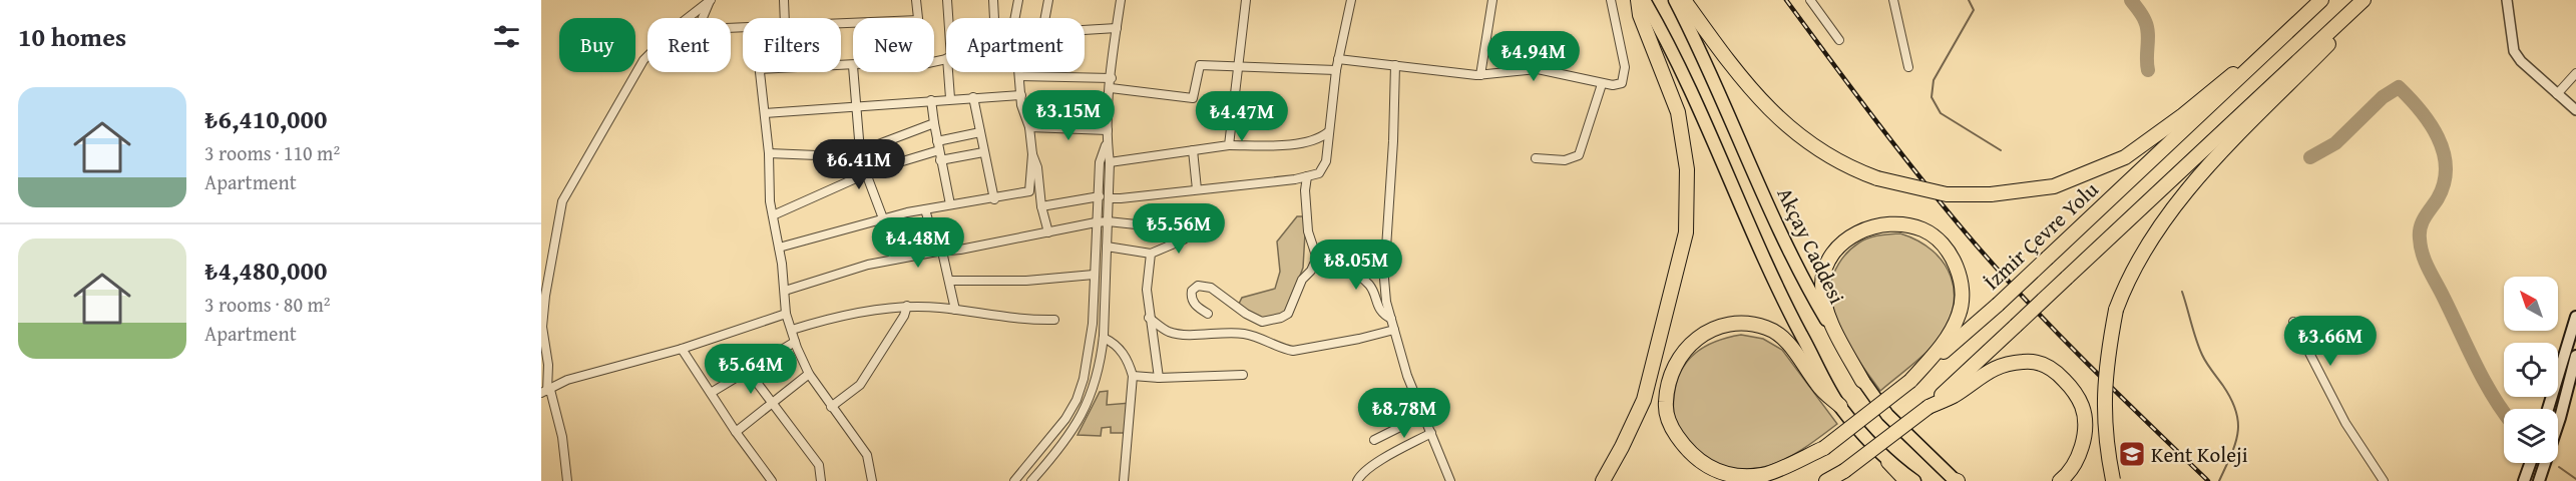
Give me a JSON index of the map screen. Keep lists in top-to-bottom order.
{
  "streets": {
    "highway": ["İzmir Çevre Yolu", "Akçay Caddesi"]
  },
  "places": {
    "school or university": ["Kent Koleji"]
  },
  "north": "top left",
  "page": {
    "heading": "10 homes",
    "chip": [
      "Buy",
      "Rent",
      "Filters",
      "New",
      "Apartment"
    ],
    "price": [
      "₺4.94M",
      "₺3.15M",
      "₺4.47M",
      "₺6.41M",
      "₺5.56M",
      "₺4.48M",
      "₺8.05M",
      "₺3.66M",
      "₺5.64M",
      "₺8.78M"
    ],
    "list": [
      {
        "name": "₺6,410,000",
        "note": "3 rooms · 110 m² · Apartment"
      },
      {
        "name": "₺4,480,000",
        "note": "3 rooms · 80 m² · Apartment"
      }
    ]
  }
}
